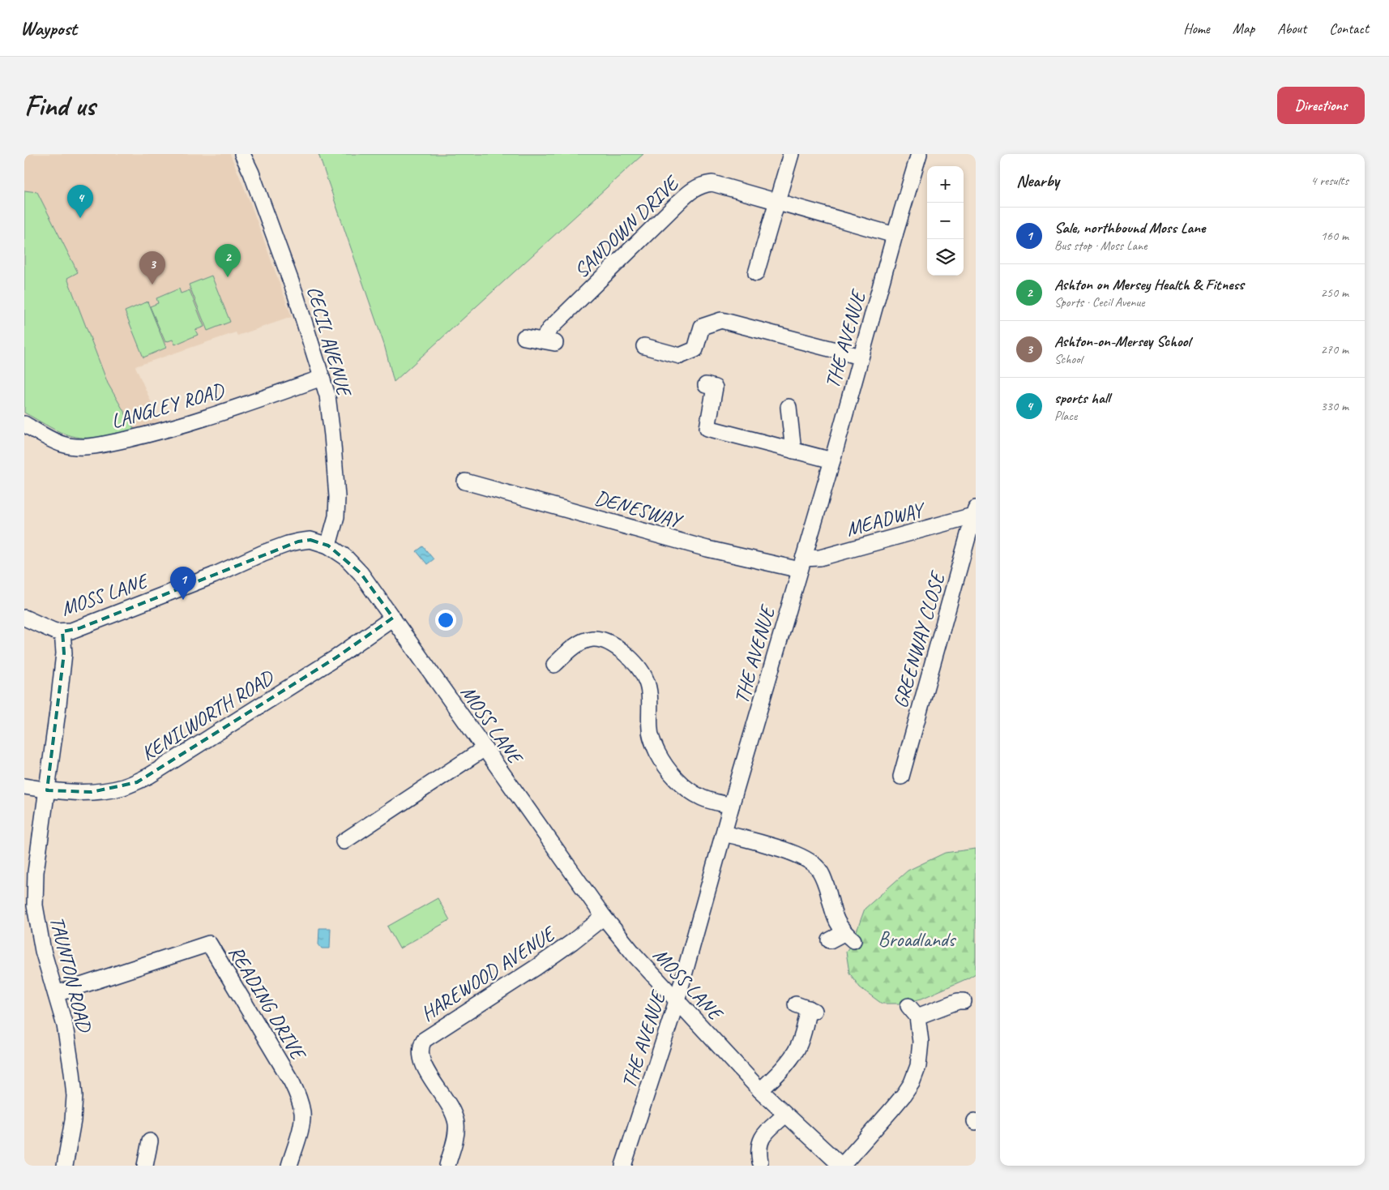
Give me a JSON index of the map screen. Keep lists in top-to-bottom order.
{
  "streets": {
    "street": [
      "SANDOWN DRIVE",
      "THE AVENUE",
      "CECIL AVENUE",
      "LANGLEY ROAD",
      "DENESWAY",
      "MEADWAY",
      "MOSS LANE",
      "GREENWAY CLOSE",
      "KENILWORTH ROAD",
      "TAUNTON ROAD",
      "HAREWOOD AVENUE",
      "READING DRIVE"
    ]
  },
  "crossings": [
    ["SANDOWN DRIVE", "THE AVENUE"],
    ["THE AVENUE", "DENESWAY"],
    ["THE AVENUE", "MEADWAY"],
    ["THE AVENUE", "MOSS LANE"],
    ["CECIL AVENUE", "LANGLEY ROAD"],
    ["CECIL AVENUE", "MOSS LANE"],
    ["DENESWAY", "MEADWAY"],
    ["MEADWAY", "GREENWAY CLOSE"],
    ["MOSS LANE", "KENILWORTH ROAD"],
    ["MOSS LANE", "TAUNTON ROAD"],
    ["MOSS LANE", "HAREWOOD AVENUE"],
    ["KENILWORTH ROAD", "TAUNTON ROAD"],
    ["TAUNTON ROAD", "READING DRIVE"]
  ],
  "parks": ["Broadlands"],
  "page": {
    "header": "Waypost",
    "nav": [
      "Home",
      "Map",
      "About",
      "Contact"
    ],
    "buttons": "Directions",
    "title": "Find us",
    "heading": ["Nearby", "4 results"],
    "map_buttons": ["+", "−"],
    "pins": [
      "4",
      "2",
      "3",
      "1"
    ],
    "list": [
      {
        "mark": "1",
        "name": "Sale, northbound Moss Lane",
        "note": "Bus stop · Moss Lane",
        "value": "160 m"
      },
      {
        "mark": "2",
        "name": "Ashton on Mersey Health & Fitness",
        "note": "Sports · Cecil Avenue",
        "value": "250 m"
      },
      {
        "mark": "3",
        "name": "Ashton-on-Mersey School",
        "note": "School",
        "value": "270 m"
      },
      {
        "mark": "4",
        "name": "sports hall",
        "note": "Place",
        "value": "330 m"
      }
    ]
  }
}
